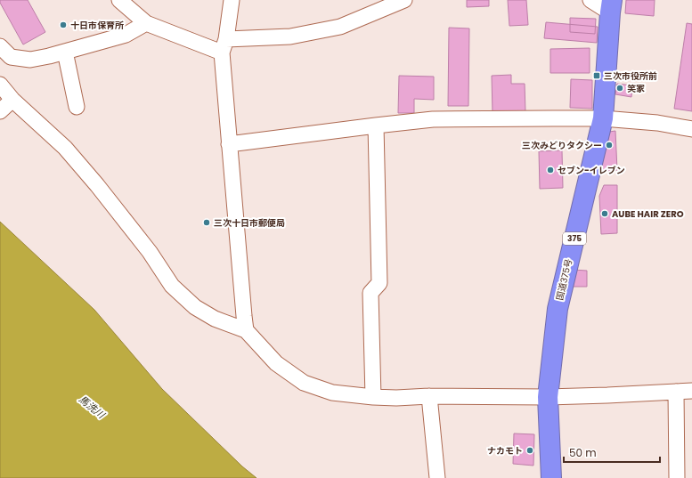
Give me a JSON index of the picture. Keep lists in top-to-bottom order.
{
  "streets": {
    "highway": ["375", "国道375号"]
  },
  "water": ["馬洗川"],
  "places": {
    "other": [
      "十日市保育所",
      "笑家",
      "三次みどりタクシー",
      "セブン-イレブン",
      "AUBE HAIR ZERO",
      "三次十日市郵便局",
      "ナカモト"
    ],
    "transit": ["三次市役所前"]
  },
  "scale_bar": "50 m"
}
